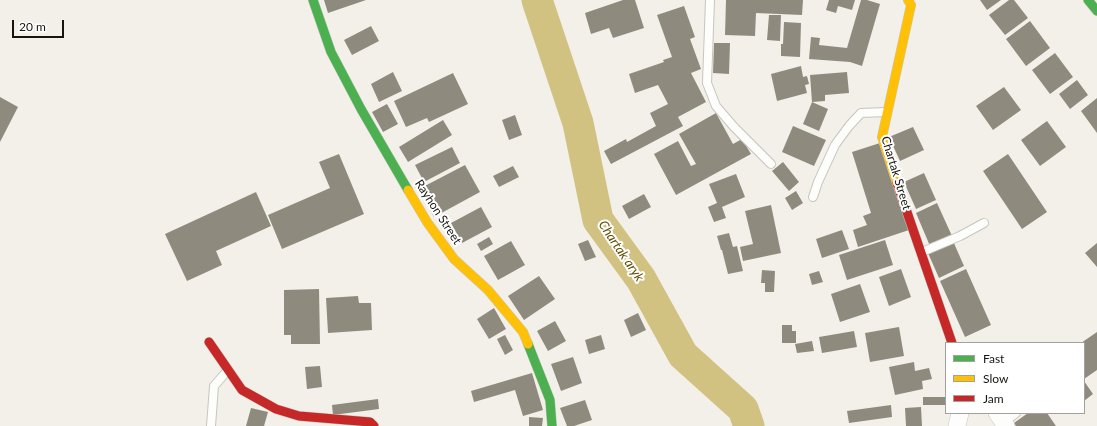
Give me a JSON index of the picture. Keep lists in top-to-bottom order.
{
  "streets": {
    "street": ["Chartak Street", "Rayhon Street"]
  },
  "water": ["Chartak aryk"],
  "legend": ["Fast", "Slow", "Jam"],
  "scale_bar": "20 m"
}
